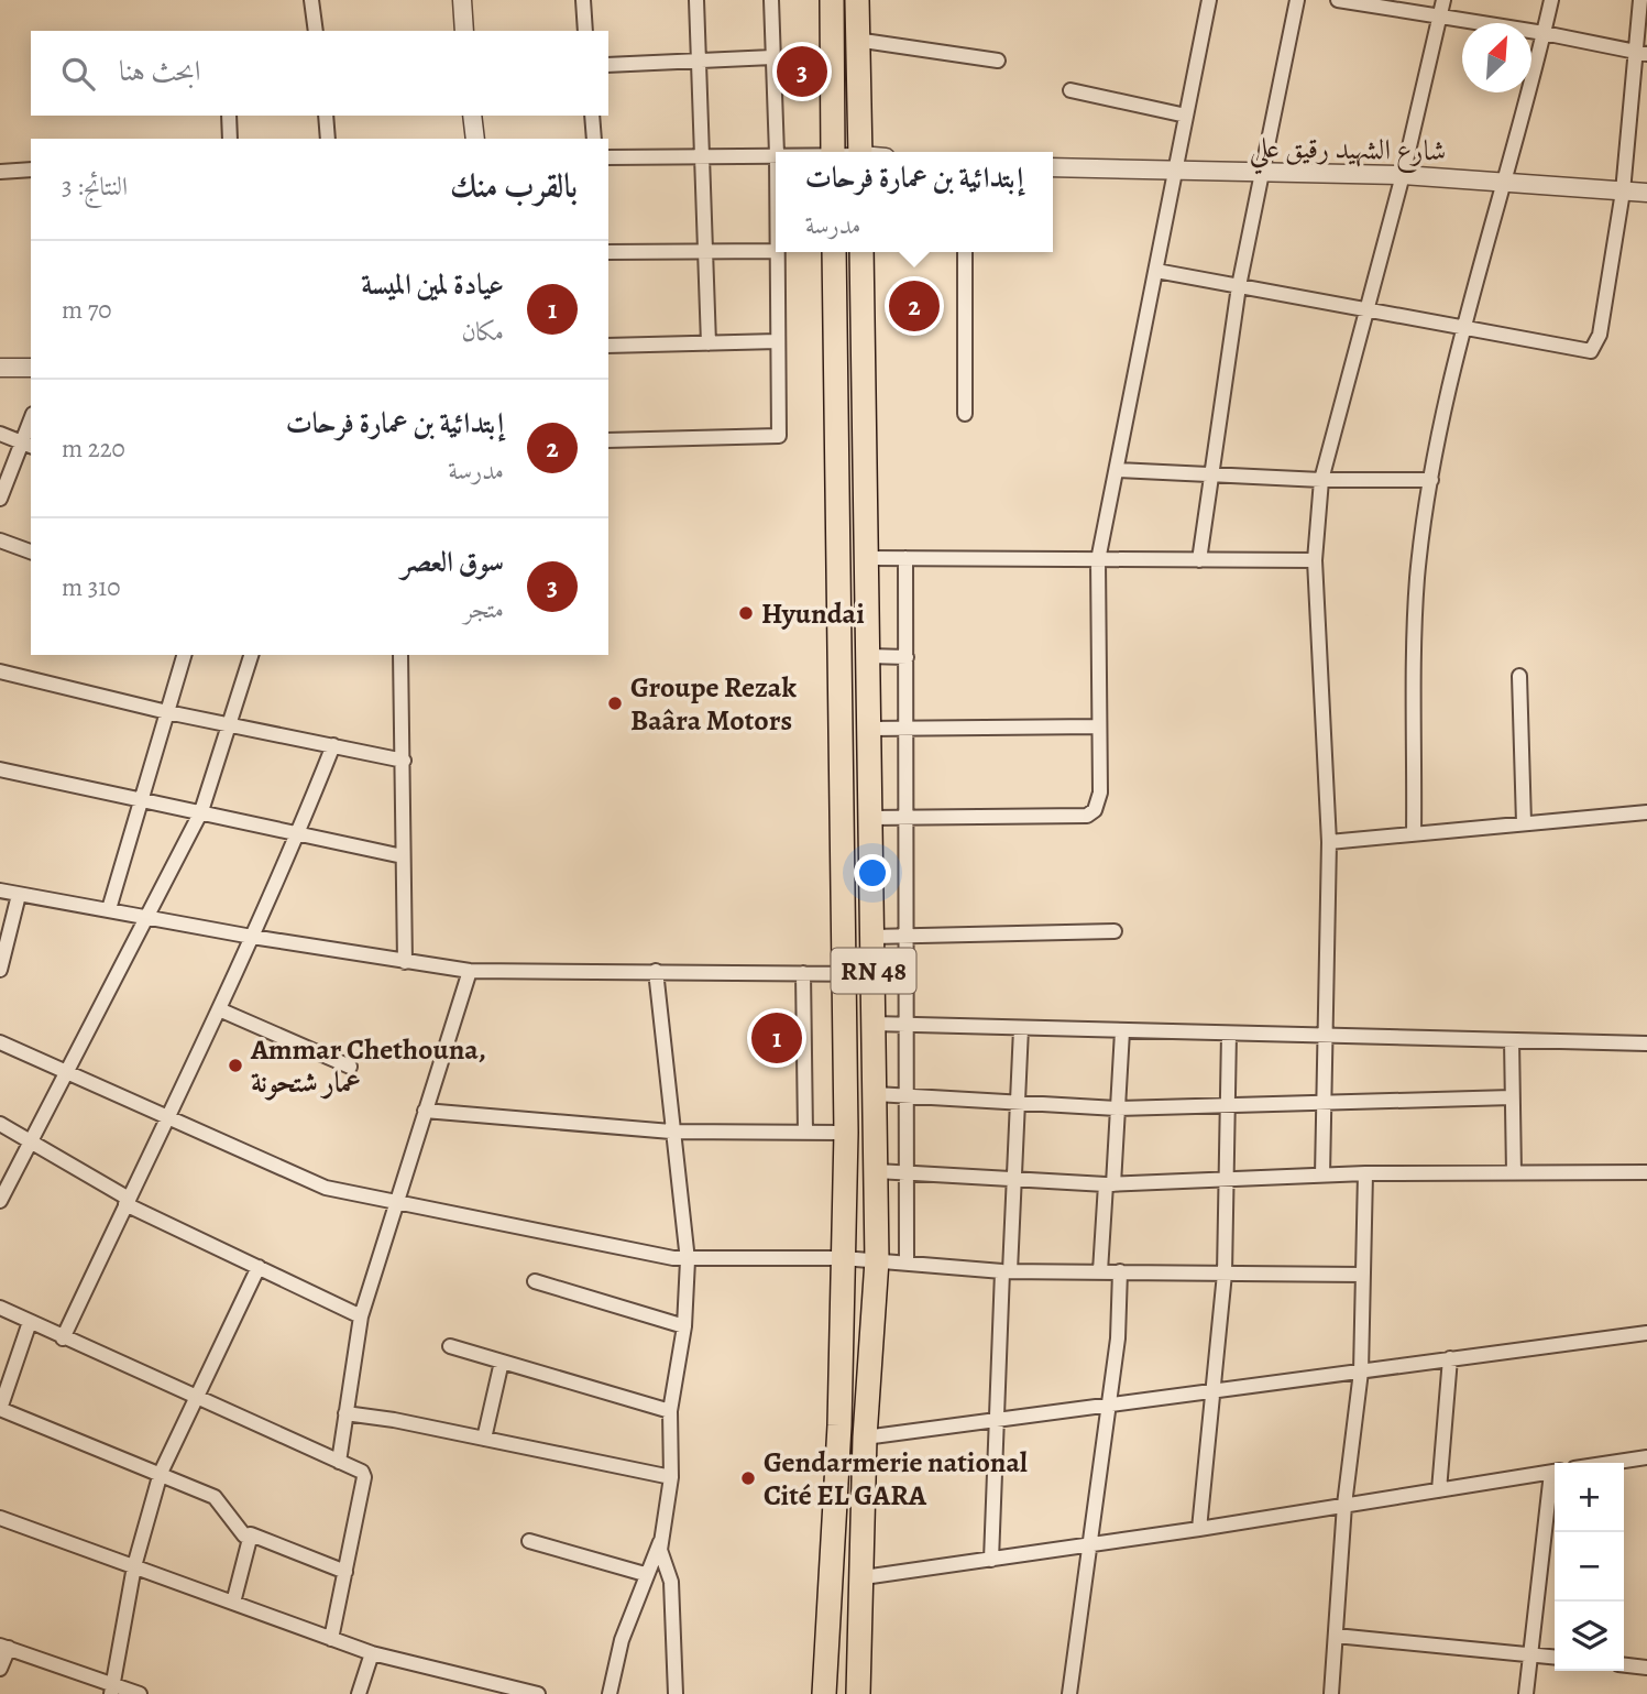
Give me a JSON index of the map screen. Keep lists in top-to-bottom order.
{
  "streets": {
    "main road": ["RN 48"],
    "street": ["شارع الشهيد رقيق علي"]
  },
  "places": [
    "Hyundai",
    "Groupe Rezak Baâra Motors",
    "Ammar Chethouna, عمار شتحونة",
    "Gendarmerie national Cité EL GARA"
  ],
  "north": "top right",
  "page": {
    "search": "ابحث هنا",
    "pins": ["3", "2", "1"],
    "heading": ["بالقرب منك", "النتائج: 3"],
    "popup": ["إبتدائية بن عمارة فرحات", "مدرسة"],
    "list": [
      {
        "mark": "1",
        "name": "عيادة لمين الميسة",
        "note": "مكان",
        "value": "70 m"
      },
      {
        "mark": "2",
        "name": "إبتدائية بن عمارة فرحات",
        "note": "مدرسة",
        "value": "220 m"
      },
      {
        "mark": "3",
        "name": "سوق العصر",
        "note": "متجر",
        "value": "310 m"
      }
    ],
    "map_buttons": ["+", "−"]
  }
}
